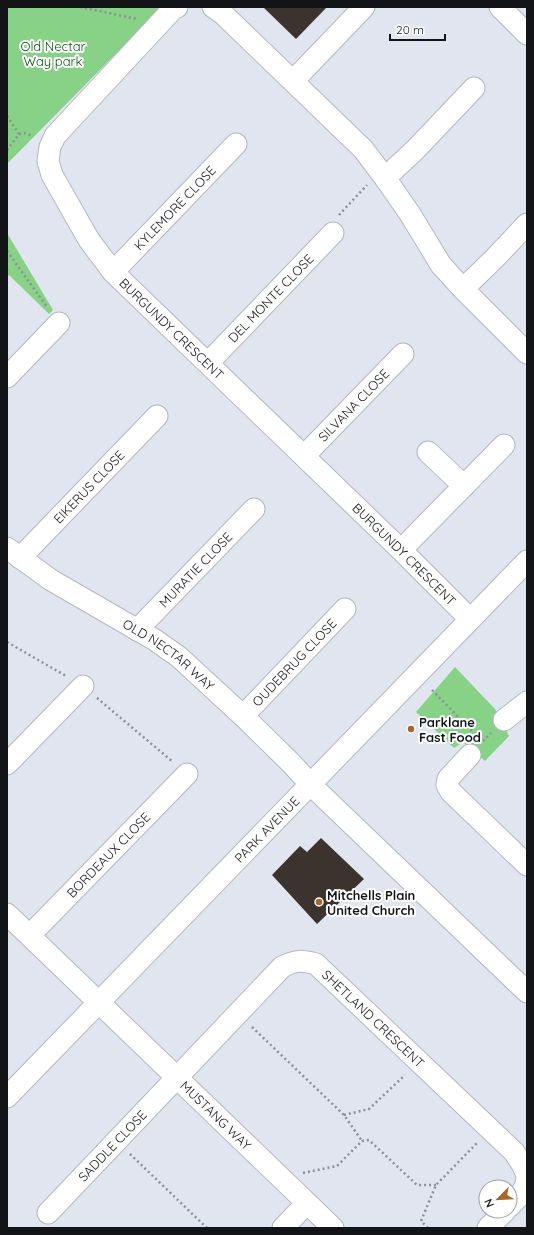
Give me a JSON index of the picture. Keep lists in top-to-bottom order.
{
  "streets": {
    "street": [
      "KYLEMORE CLOSE",
      "DEL MONTE CLOSE",
      "BURGUNDY CRESCENT",
      "SILVANA CLOSE",
      "EIKERUS CLOSE",
      "MURATIE CLOSE",
      "OLD NECTAR WAY",
      "OUDEBRUG CLOSE",
      "PARK AVENUE",
      "BORDEAUX CLOSE",
      "SHETLAND CRESCENT",
      "MUSTANG WAY",
      "SADDLE CLOSE"
    ]
  },
  "crossings": [
    ["KYLEMORE CLOSE", "BURGUNDY CRESCENT"],
    ["DEL MONTE CLOSE", "BURGUNDY CRESCENT"],
    ["BURGUNDY CRESCENT", "SILVANA CLOSE"],
    ["BURGUNDY CRESCENT", "PARK AVENUE"],
    ["EIKERUS CLOSE", "OLD NECTAR WAY"],
    ["MURATIE CLOSE", "OLD NECTAR WAY"],
    ["OLD NECTAR WAY", "OUDEBRUG CLOSE"],
    ["OLD NECTAR WAY", "PARK AVENUE"],
    ["PARK AVENUE", "MUSTANG WAY"],
    ["BORDEAUX CLOSE", "MUSTANG WAY"],
    ["SHETLAND CRESCENT", "MUSTANG WAY"],
    ["SHETLAND CRESCENT", "SADDLE CLOSE"],
    ["MUSTANG WAY", "SADDLE CLOSE"]
  ],
  "parks": ["Old Nectar Way park"],
  "places": ["Parklane Fast Food", "Mitchells Plain United Church"],
  "scale_bar": "20 m",
  "north": "bottom left"
}
